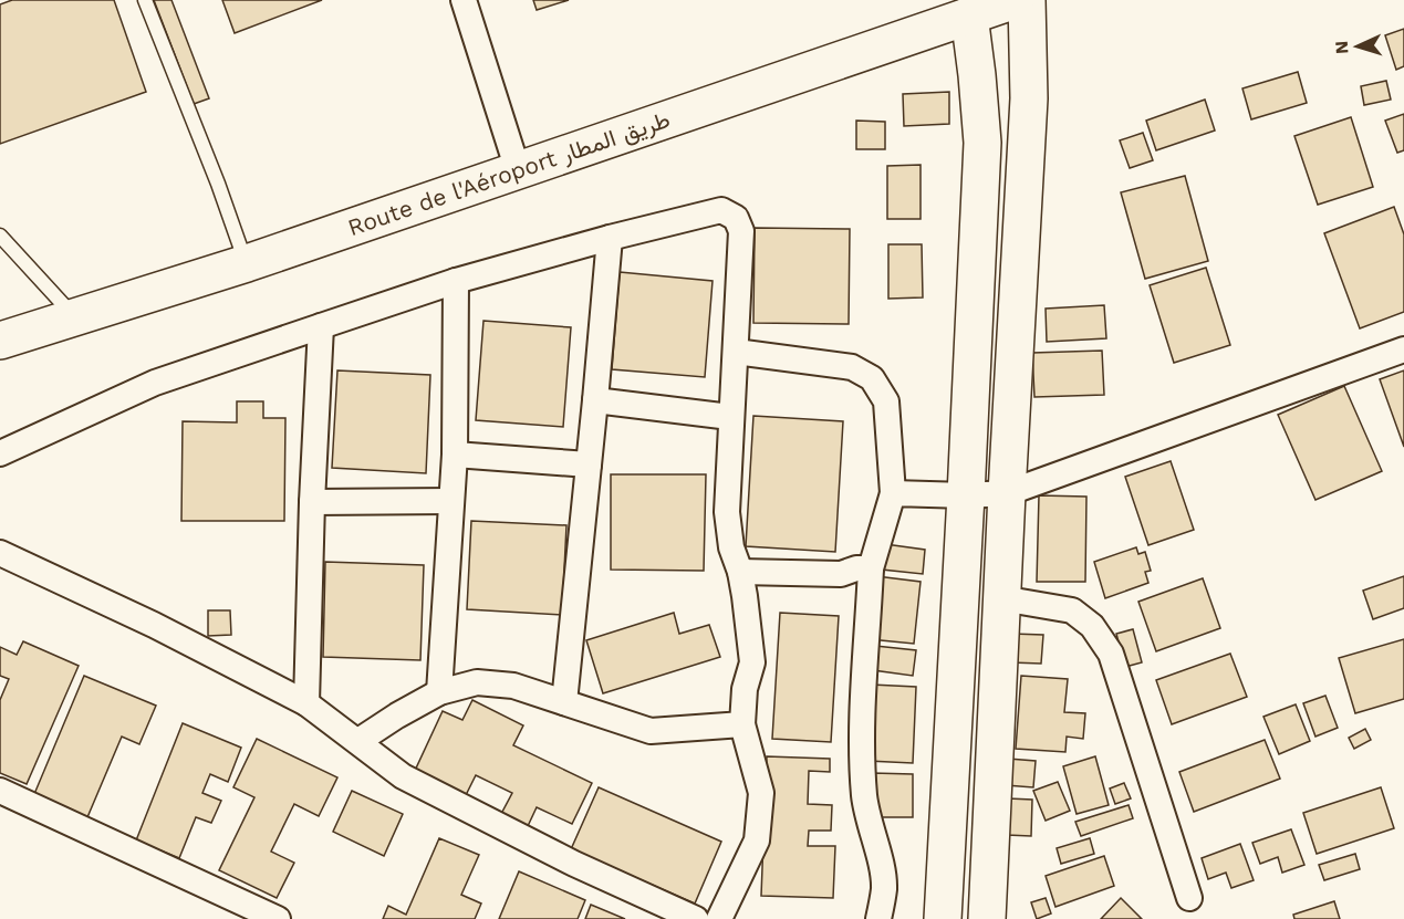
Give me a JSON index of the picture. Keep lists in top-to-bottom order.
{
  "streets": {
    "main road": ["Route de l'Aéroport طريق المطار"]
  },
  "north": "left"
}
